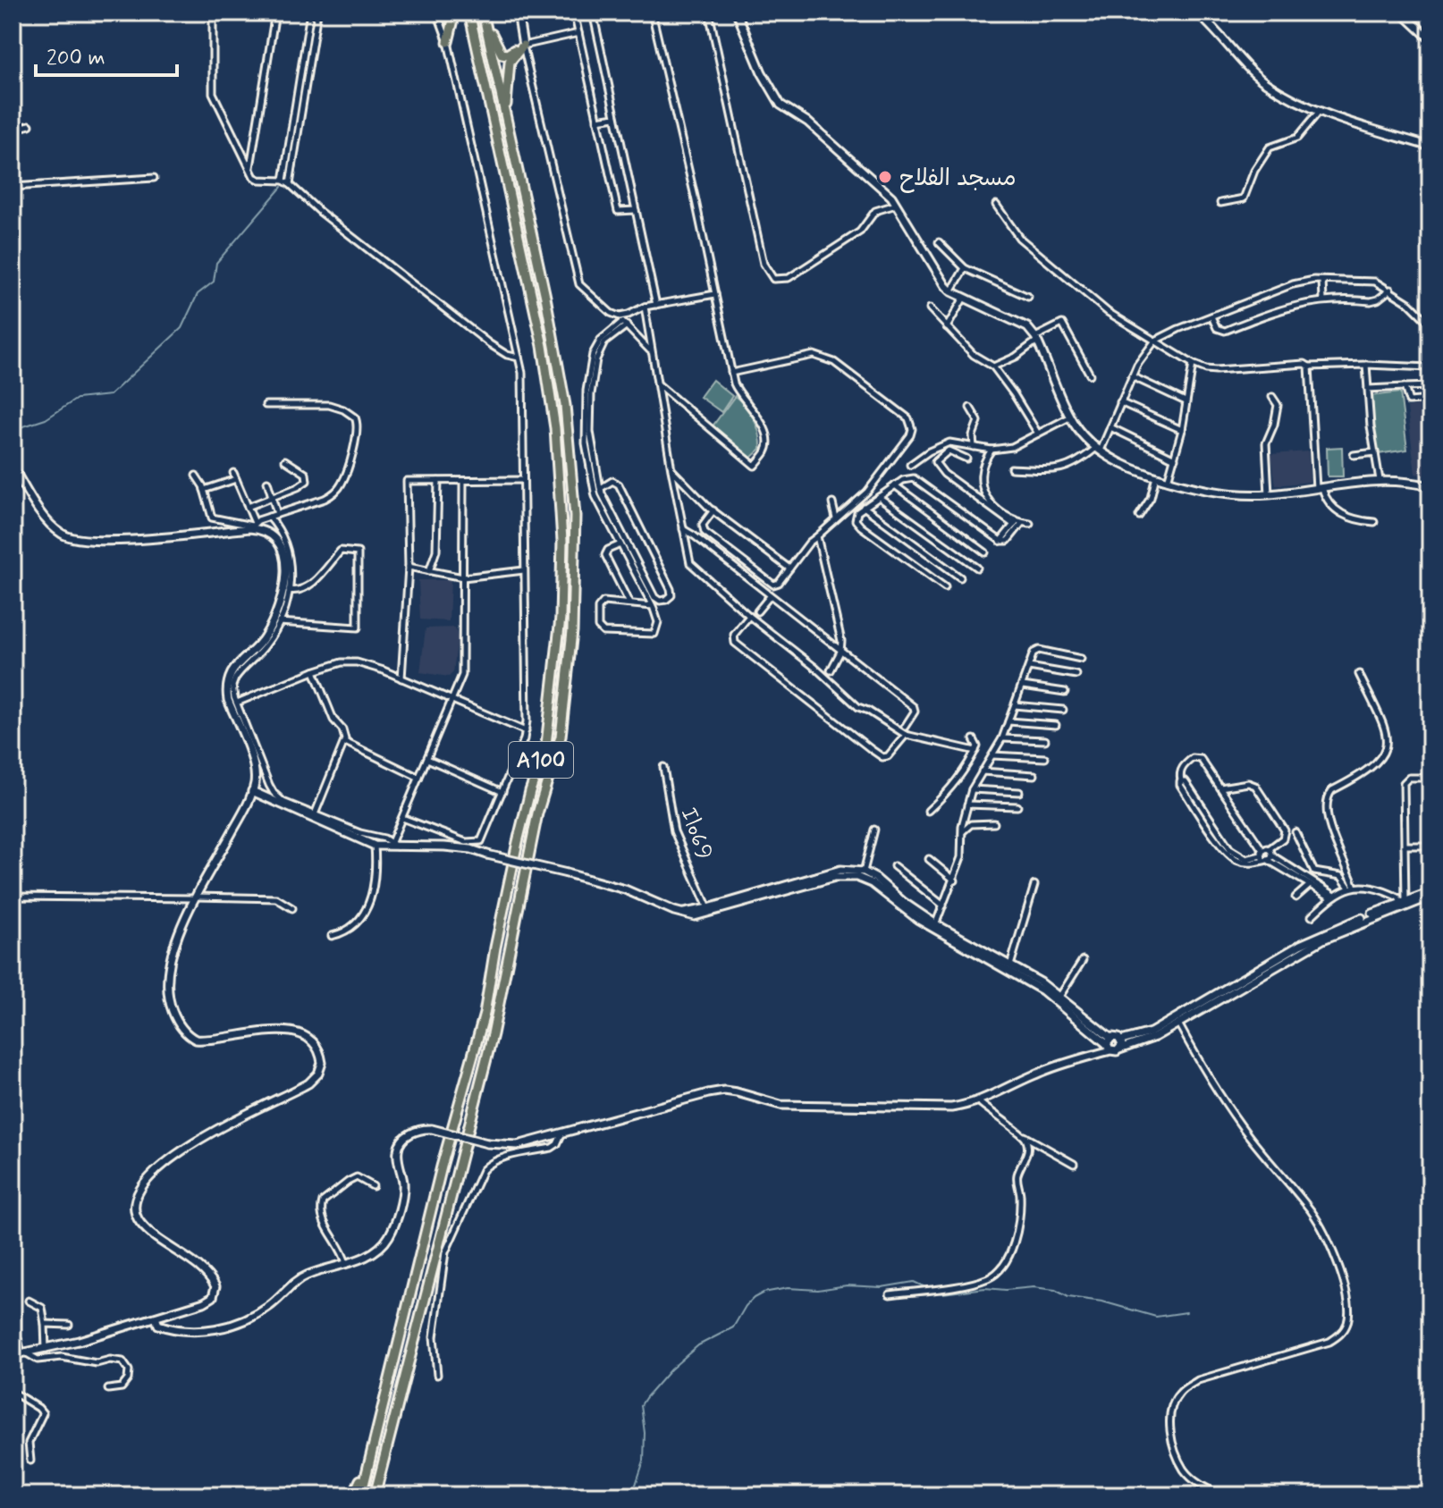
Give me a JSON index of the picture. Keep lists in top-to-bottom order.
{
  "streets": {
    "highway": ["A100"],
    "street": ["Ilo69"]
  },
  "places": ["مسجد الفلاح"],
  "scale_bar": "200 m"
}
